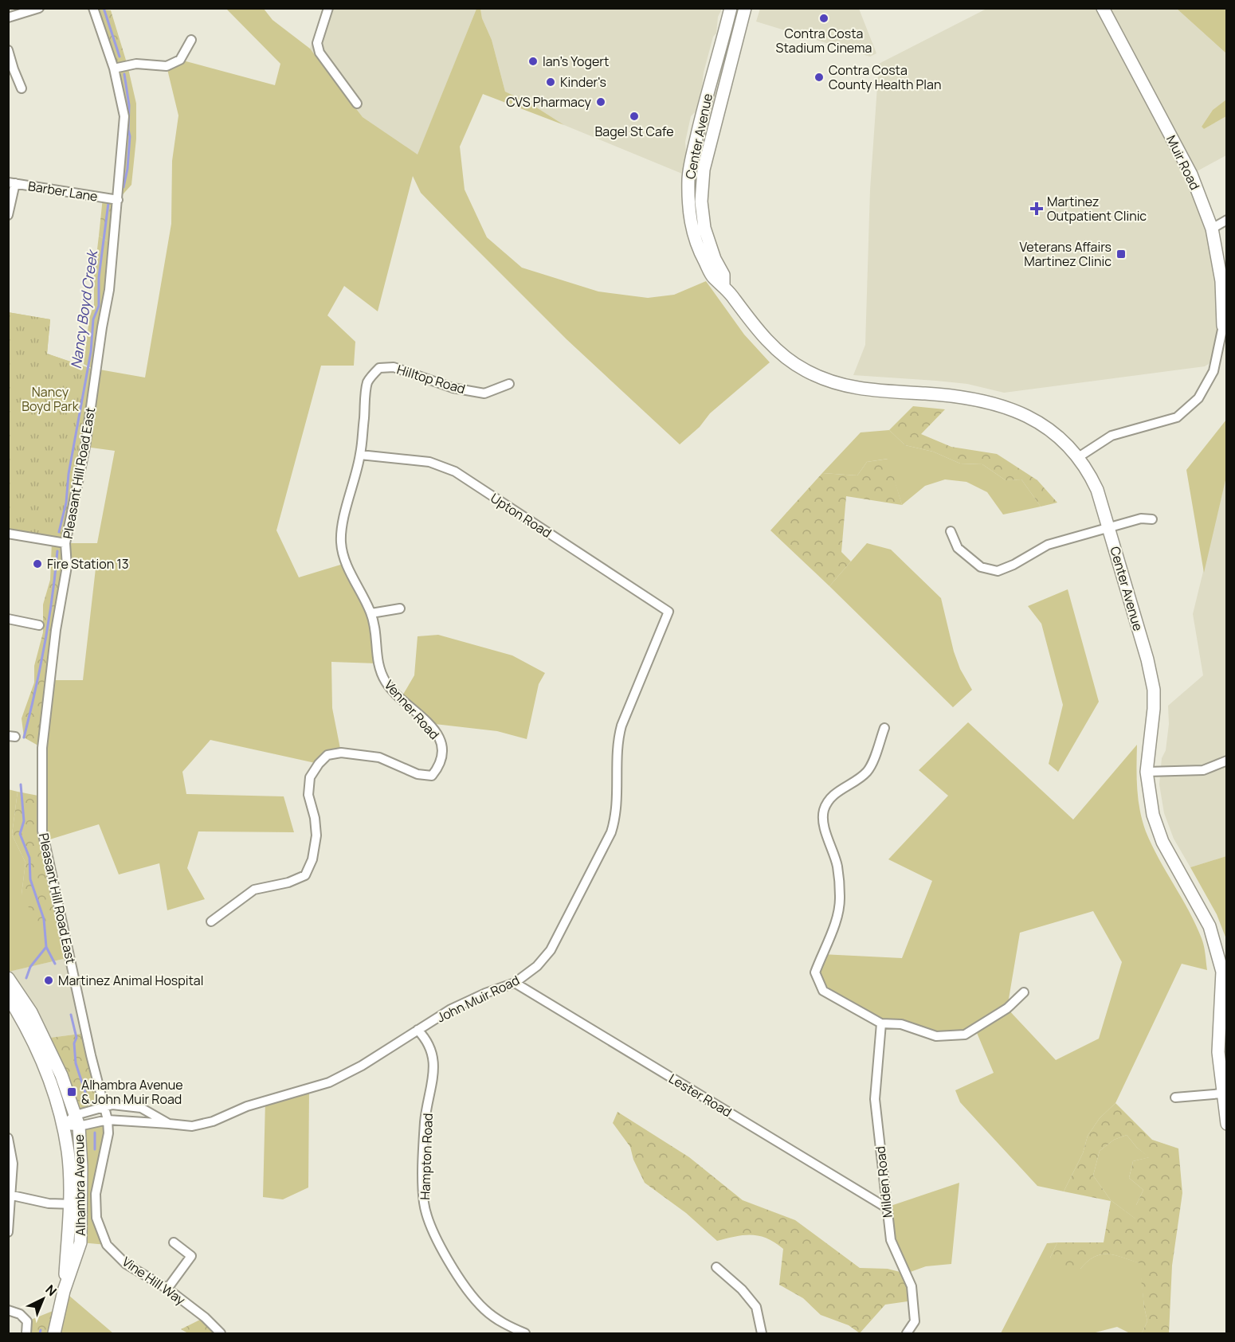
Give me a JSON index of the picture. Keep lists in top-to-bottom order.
{
  "streets": {
    "street": [
      "Center Avenue",
      "Muir Road",
      "Barber Lane",
      "Hilltop Road",
      "Pleasant Hill Road East",
      "Upton Road",
      "Venner Road",
      "John Muir Road",
      "Lester Road",
      "Hampton Road",
      "Milden Road",
      "Alhambra Avenue",
      "Vine Hill Way"
    ]
  },
  "crossings": [
    ["Barber Lane", "Pleasant Hill Road East"],
    ["Hilltop Road", "Venner Road"],
    ["Pleasant Hill Road East", "John Muir Road"],
    ["Pleasant Hill Road East", "Vine Hill Way"],
    ["Upton Road", "Venner Road"],
    ["Upton Road", "John Muir Road"],
    ["John Muir Road", "Lester Road"],
    ["John Muir Road", "Hampton Road"],
    ["John Muir Road", "Alhambra Avenue"],
    ["John Muir Road", "Vine Hill Way"],
    ["Lester Road", "Milden Road"]
  ],
  "water": ["Nancy Boyd Creek"],
  "parks": ["Nancy Boyd Park"],
  "places": {
    "other": [
      "Contra Costa Stadium Cinema",
      "Ian's Yogert",
      "Contra Costa County Health Plan",
      "Kinder's",
      "CVS Pharmacy",
      "Bagel St Cafe",
      "Fire Station 13",
      "Martinez Animal Hospital"
    ],
    "health": ["Martinez Outpatient Clinic"],
    "transit": ["Veterans Affairs Martinez Clinic", "Alhambra Avenue & John Muir Road"]
  },
  "north": "top right"
}
